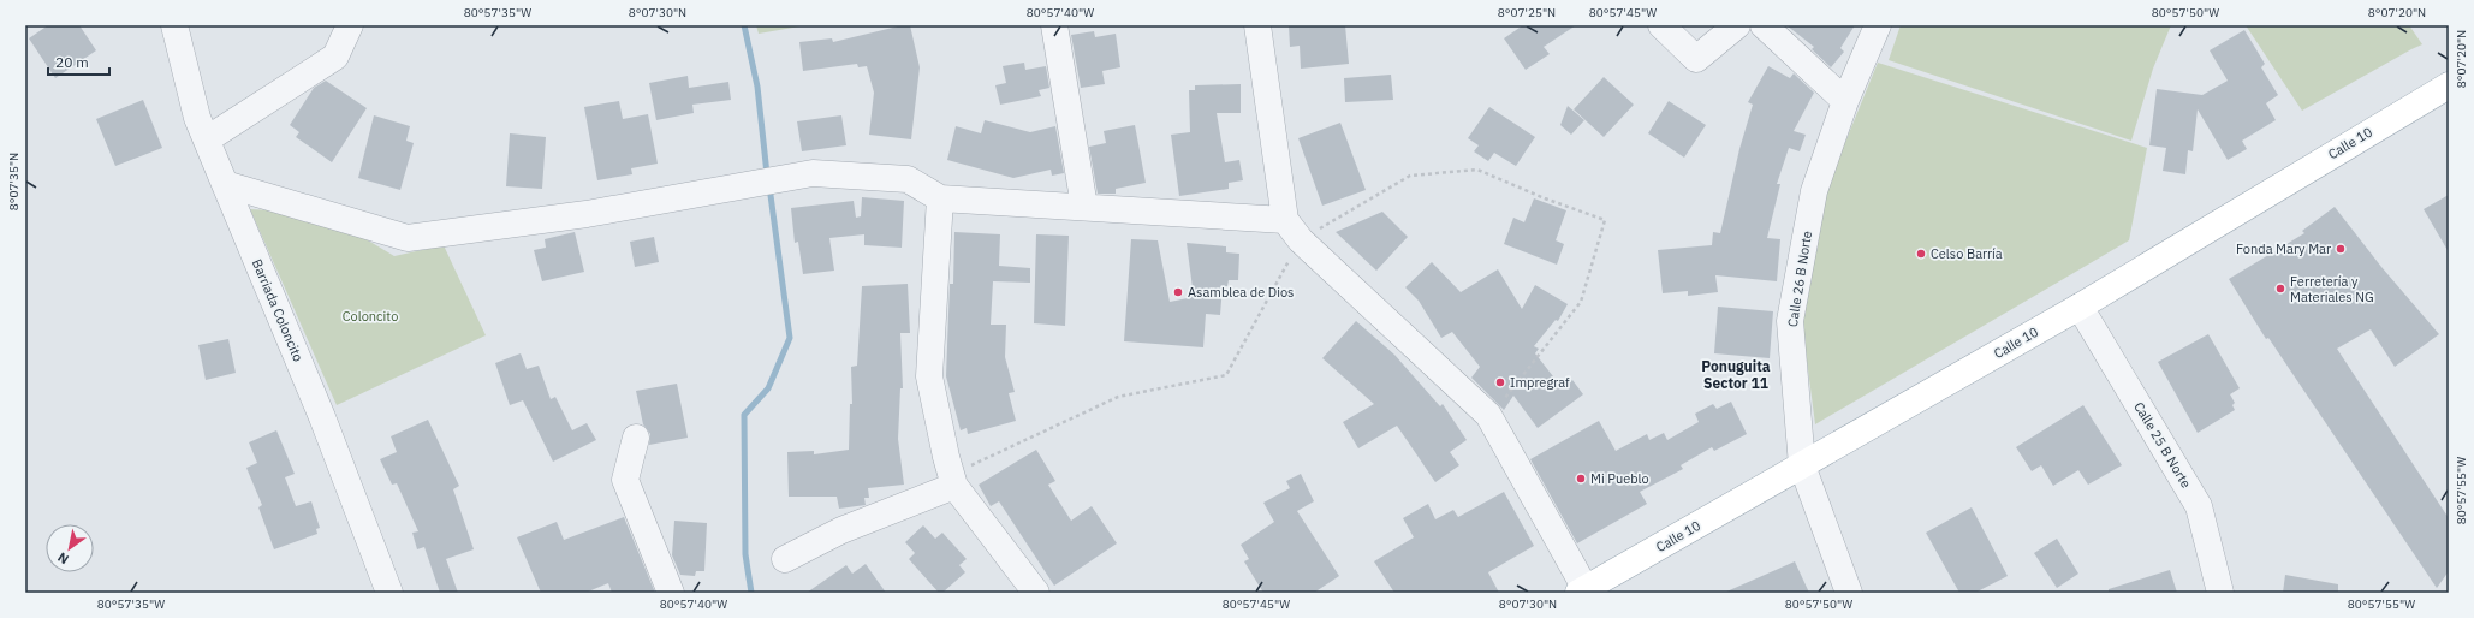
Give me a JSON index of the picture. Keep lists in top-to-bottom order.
{
  "streets": {
    "main road": ["Calle 10"],
    "street": ["Calle 26 B Norte", "Barriada Coloncito", "Calle 25 B Norte"]
  },
  "crossings": [
    ["Calle 10", "Calle 26 B Norte"],
    ["Calle 10", "Calle 25 B Norte"]
  ],
  "districts": ["Ponuguita Sector 11"],
  "parks": ["Coloncito"],
  "places": [
    "Fonda Mary Mar",
    "Celso Barría",
    "Ferretería y Materiales NG",
    "Asamblea de Dios",
    "Impregraf",
    "Mi Pueblo"
  ],
  "scale_bar": "20 m",
  "north": "bottom left",
  "coordinates": [
    "80°57'35\"W",
    "8°07'30\"N",
    "80°57'40\"W",
    "8°07'25\"N",
    "80°57'45\"W",
    "80°57'50\"W",
    "8°07'20\"N",
    "8°07'35\"N",
    "80°57'55\"W"
  ]
}
